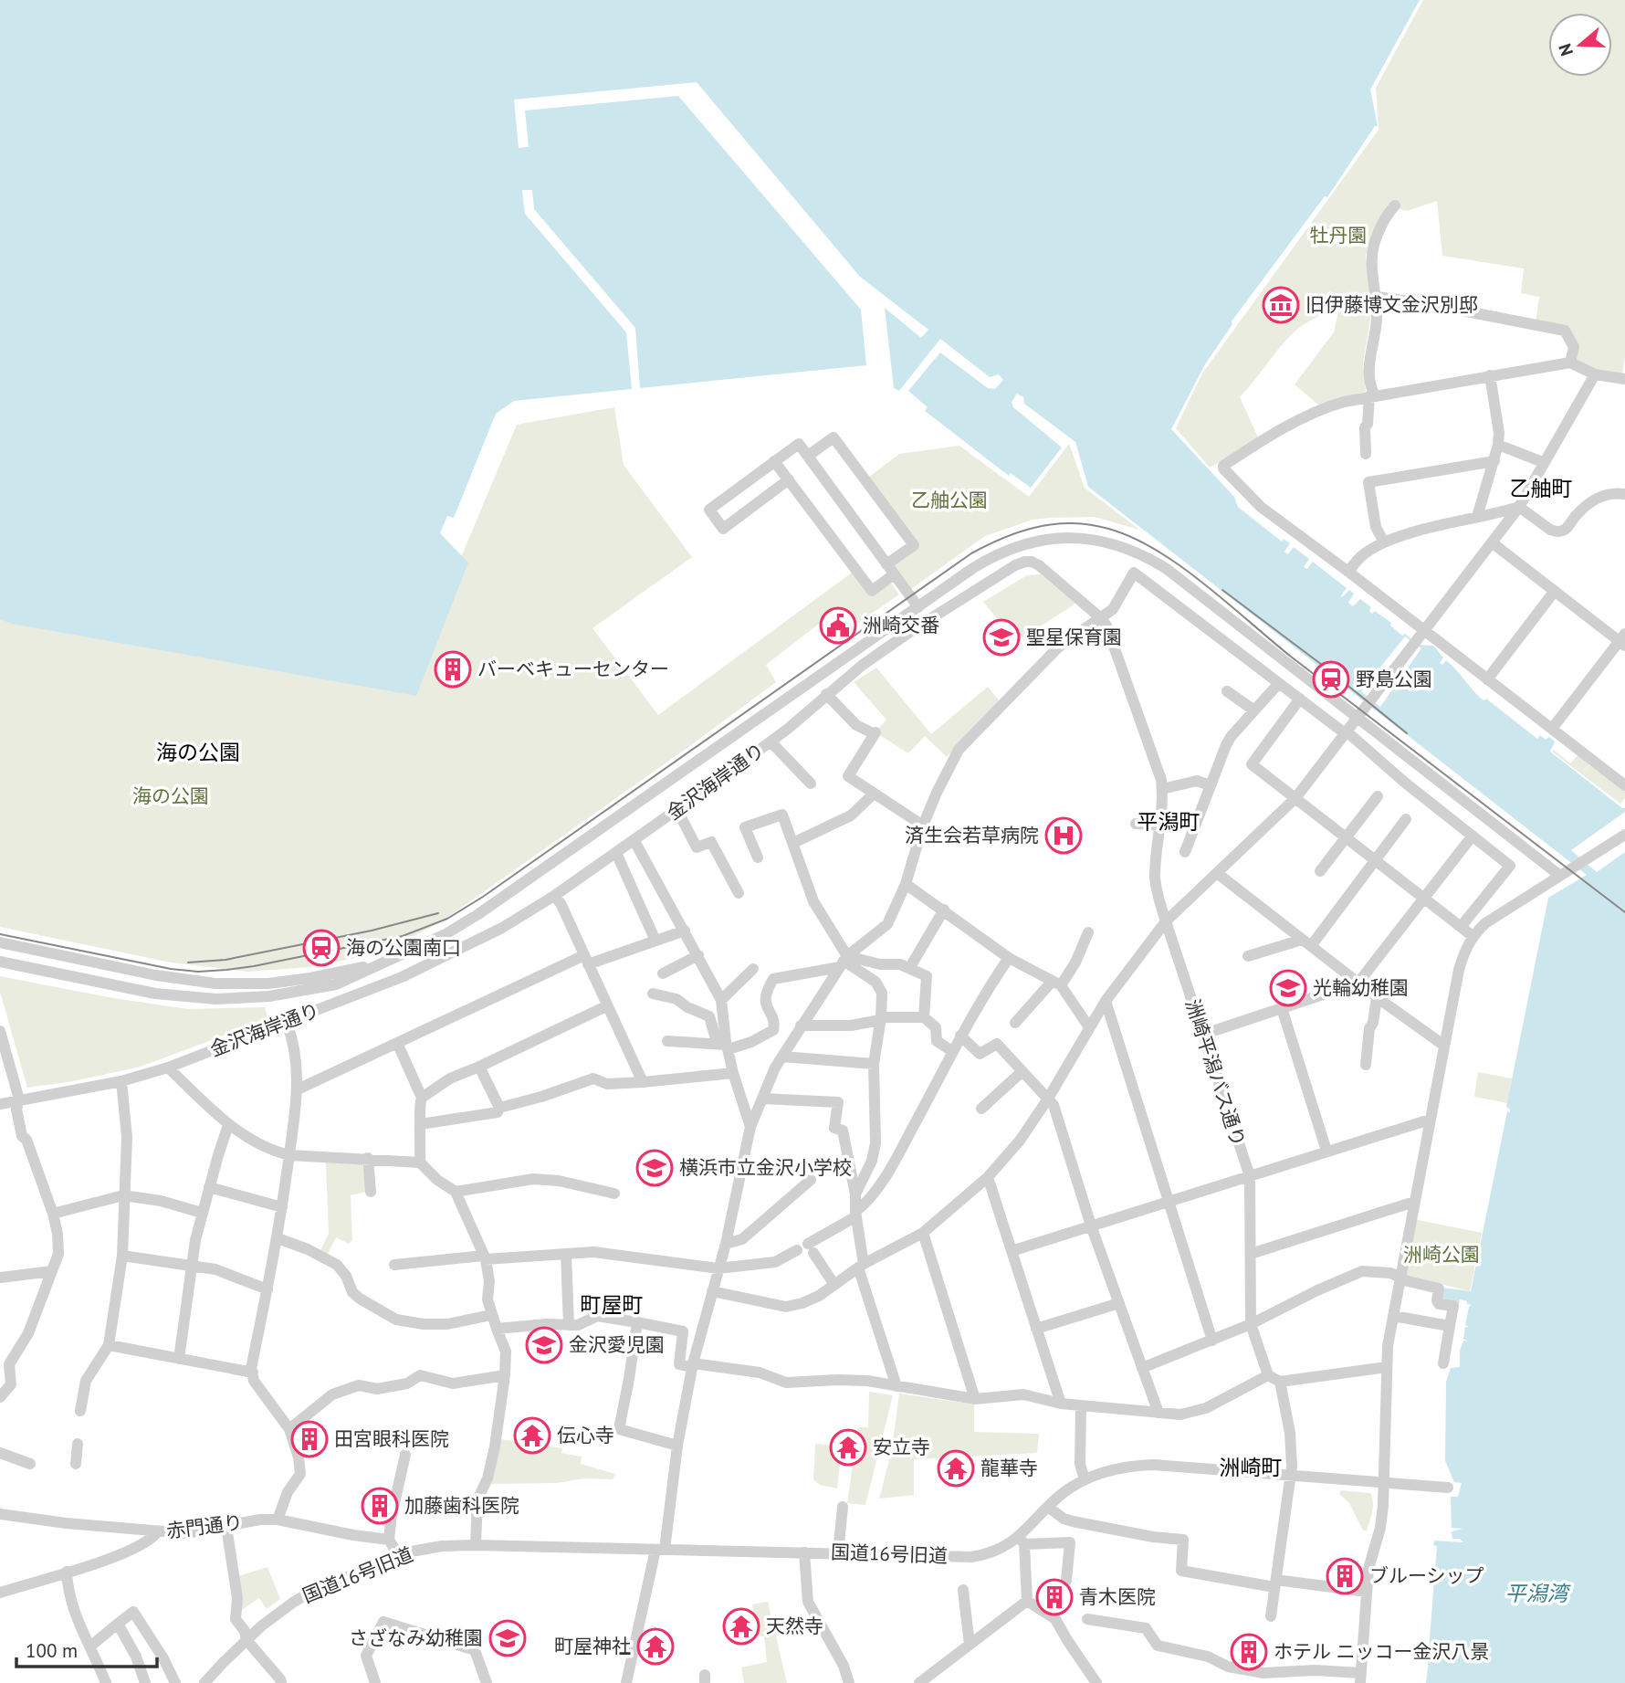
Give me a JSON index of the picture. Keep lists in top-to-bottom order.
{
  "streets": {
    "street": [
      "金沢海岸通り",
      "洲崎平潟バス通り",
      "赤門通り",
      "国道16号旧道"
    ]
  },
  "crossings": [
    ["金沢海岸通り", "洲崎平潟バス通り"]
  ],
  "districts": [
    "乙舳町",
    "海の公園",
    "平潟町",
    "町屋町",
    "洲崎町"
  ],
  "water": ["平潟湾"],
  "parks": [
    "牡丹園",
    "乙舳公園",
    "海の公園",
    "洲崎公園"
  ],
  "places": {
    "museum": ["旧伊藤博文金沢別邸"],
    "public building": ["洲崎交番"],
    "school or university": [
      "聖星保育園",
      "光輪幼稚園",
      "横浜市立金沢小学校",
      "金沢愛児園",
      "さざなみ幼稚園"
    ],
    "building": [
      "バーベキューセンター",
      "田宮眼科医院",
      "加藤歯科医院",
      "ブルーシップ",
      "青木医院",
      "ホテル ニッコー金沢八景"
    ],
    "station": ["野島公園", "海の公園南口"],
    "hospital": ["済生会若草病院"],
    "temple": [
      "伝心寺",
      "安立寺",
      "龍華寺",
      "天然寺",
      "町屋神社"
    ]
  },
  "scale_bar": "100 m",
  "north": "left"
}
